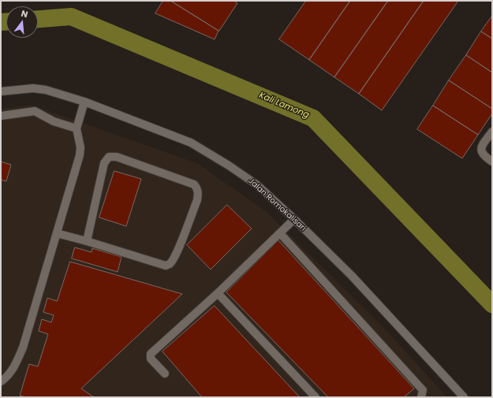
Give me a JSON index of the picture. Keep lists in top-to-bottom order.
{
  "streets": {
    "street": ["Jalan Romokalisari"]
  },
  "water": ["Kali Lamong"],
  "north": "top"
}
